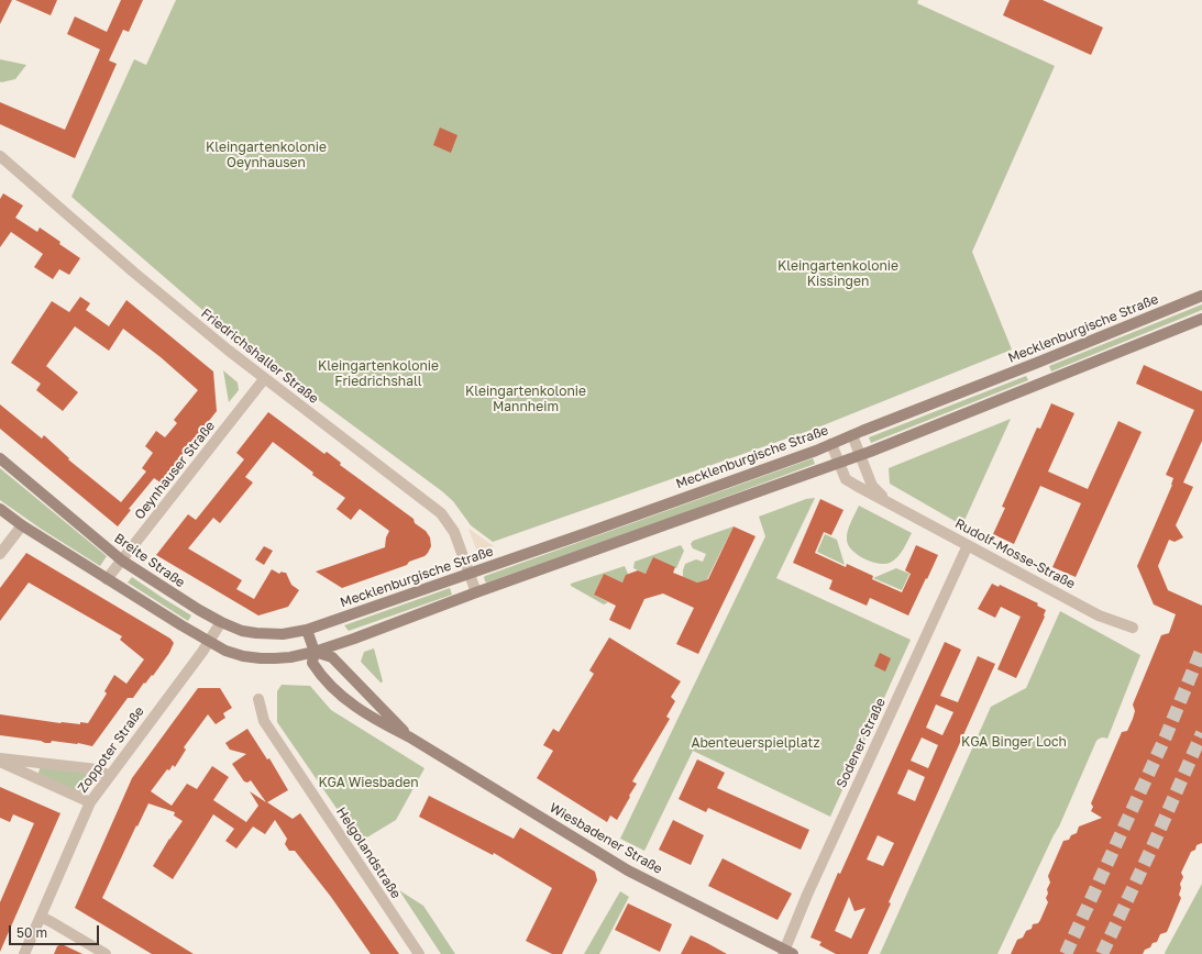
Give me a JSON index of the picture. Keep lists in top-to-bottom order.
{
  "streets": {
    "main road": ["Mecklenburgische Straße", "Breite Straße", "Wiesbadener Straße"],
    "street": [
      "Friedrichshaller Straße",
      "Oeynhauser Straße",
      "Rudolf-Mosse-Straße",
      "Sodener Straße",
      "Zoppoter Straße",
      "Helgolandstraße"
    ]
  },
  "crossings": [
    ["Mecklenburgische Straße", "Friedrichshaller Straße"],
    ["Mecklenburgische Straße", "Rudolf-Mosse-Straße"],
    ["Mecklenburgische Straße", "Breite Straße"],
    ["Mecklenburgische Straße", "Wiesbadener Straße"],
    ["Friedrichshaller Straße", "Oeynhauser Straße"],
    ["Oeynhauser Straße", "Breite Straße"],
    ["Rudolf-Mosse-Straße", "Sodener Straße"],
    ["Breite Straße", "Zoppoter Straße"],
    ["Breite Straße", "Wiesbadener Straße"],
    ["Sodener Straße", "Wiesbadener Straße"]
  ],
  "parks": [
    "Kleingartenkolonie Oeynhausen",
    "Kleingartenkolonie Kissingen",
    "Kleingartenkolonie Friedrichshall",
    "Kleingartenkolonie Mannheim",
    "KGA Binger Loch",
    "Abenteuerspielplatz",
    "KGA Wiesbaden"
  ],
  "scale_bar": "50 m"
}
